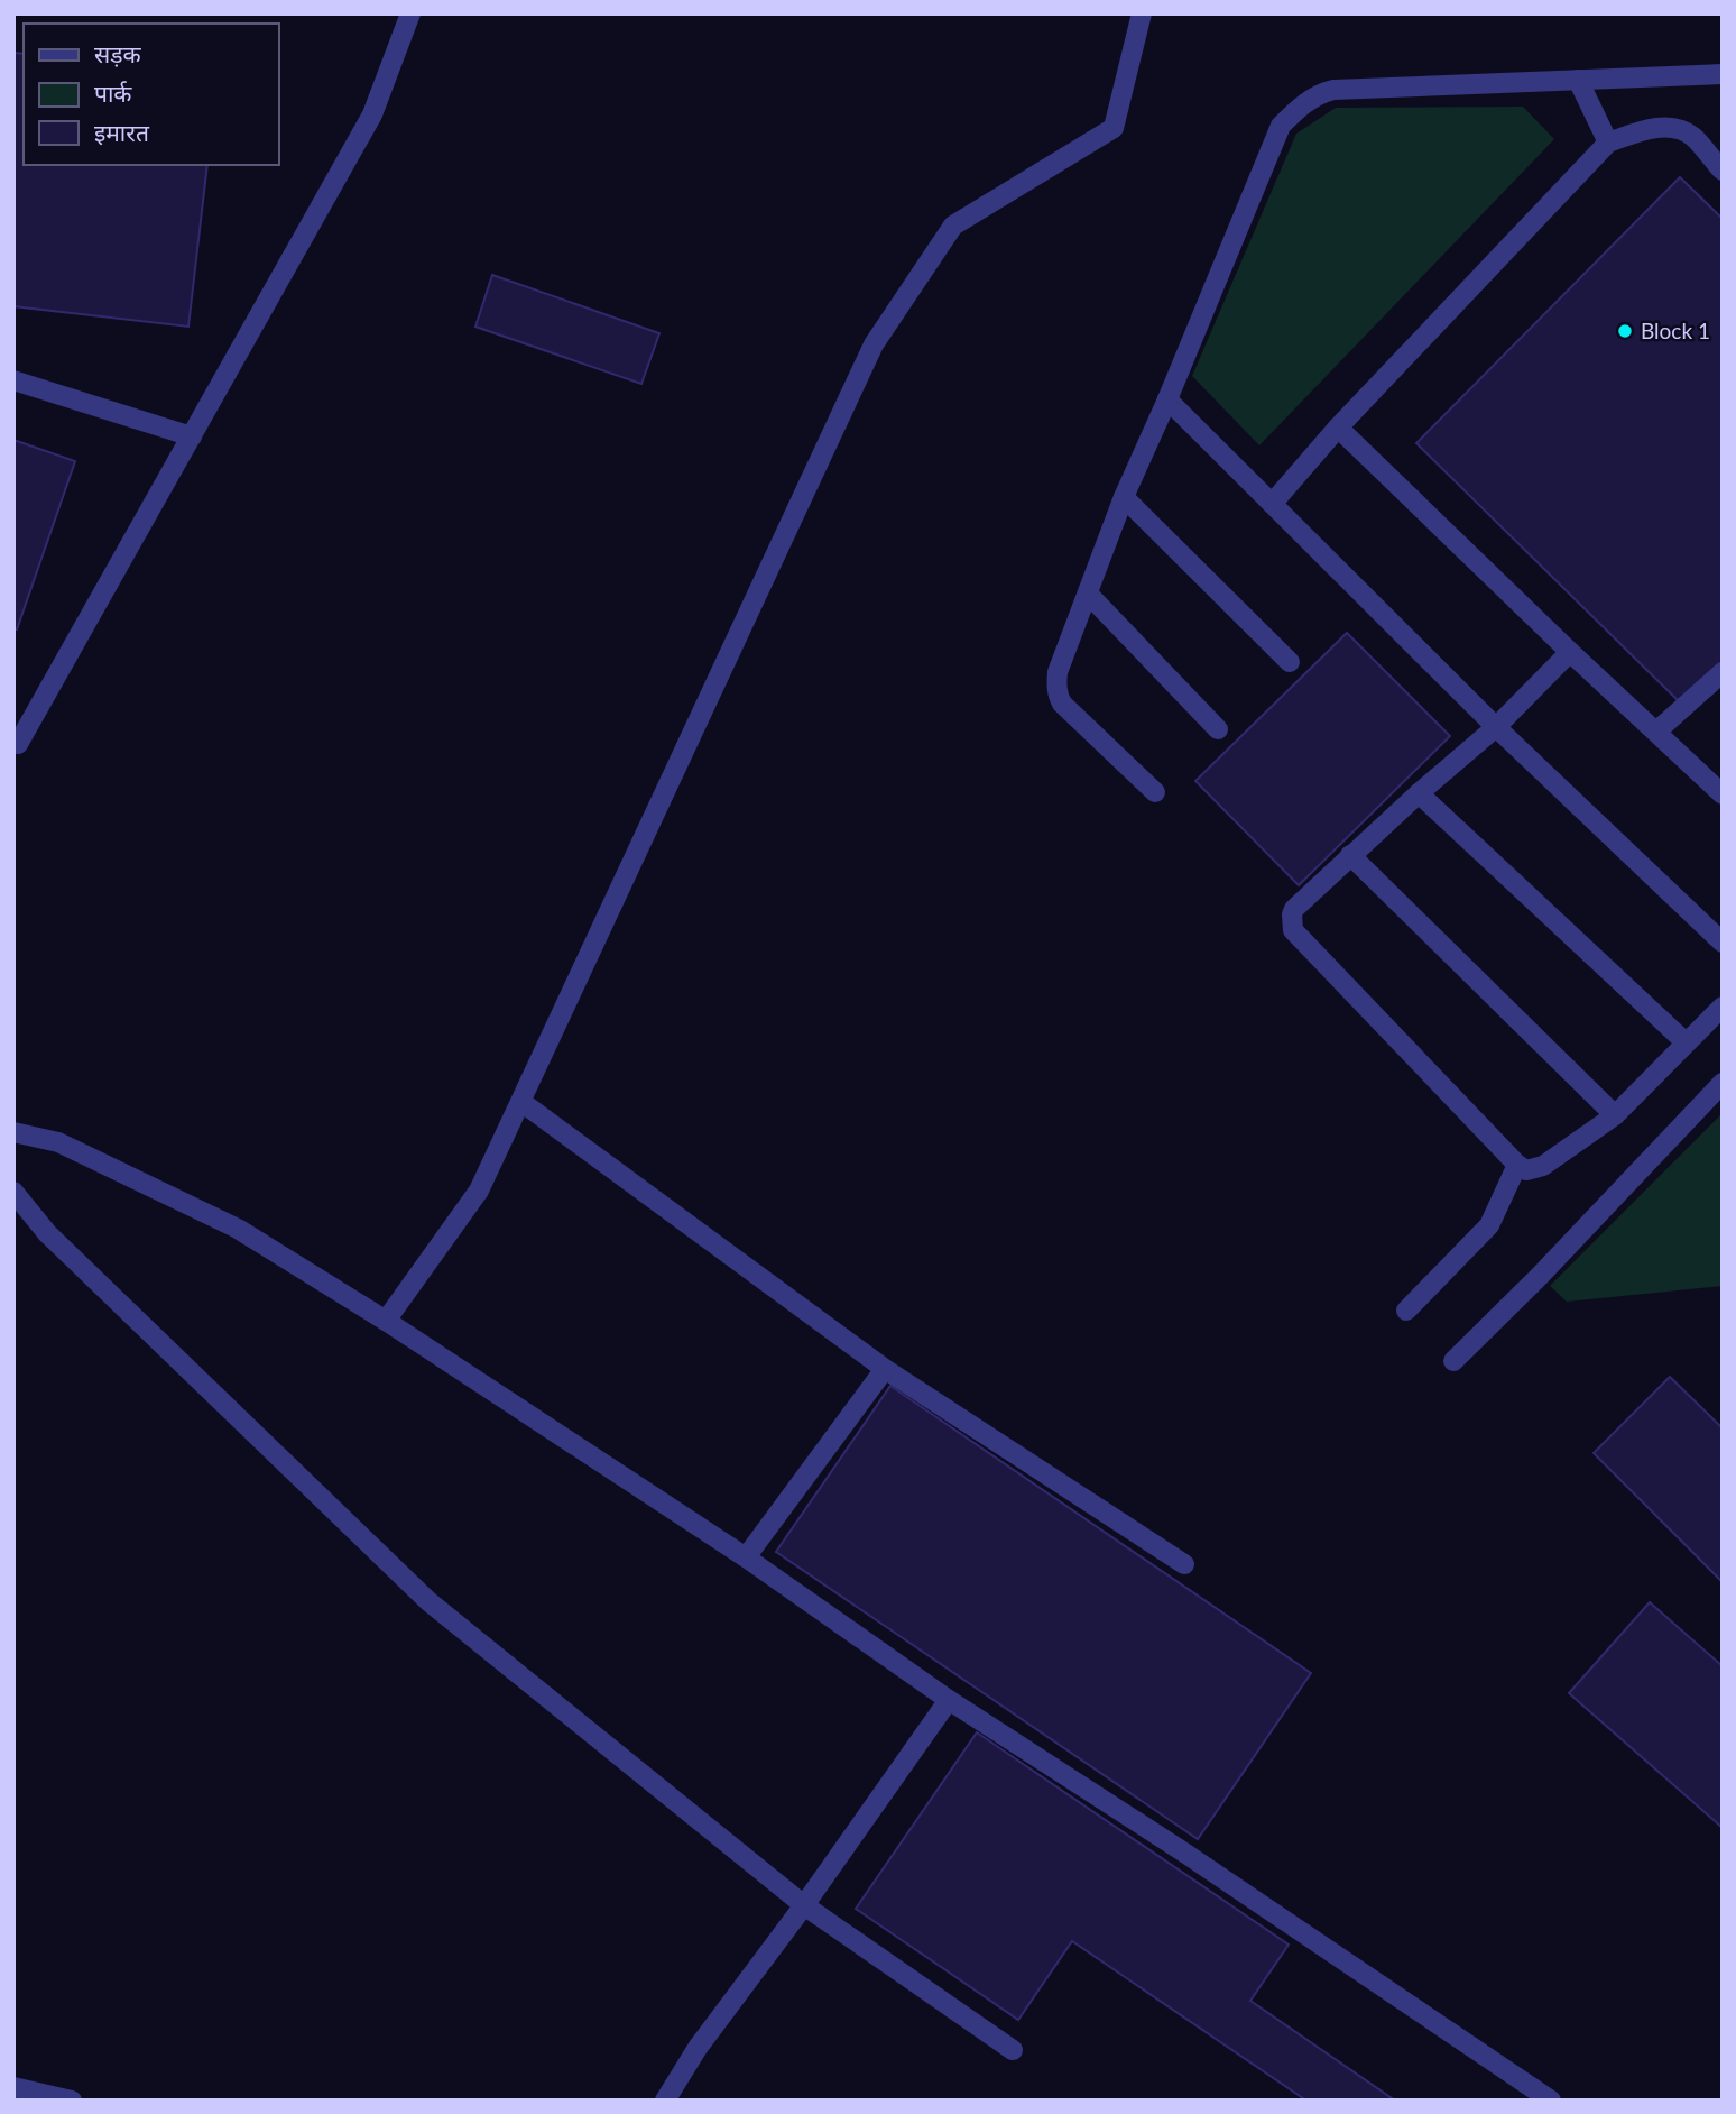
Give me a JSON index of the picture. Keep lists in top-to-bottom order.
{
  "places": ["Block 1"],
  "legend": ["सड़क", "पार्क", "इमारत"]
}
